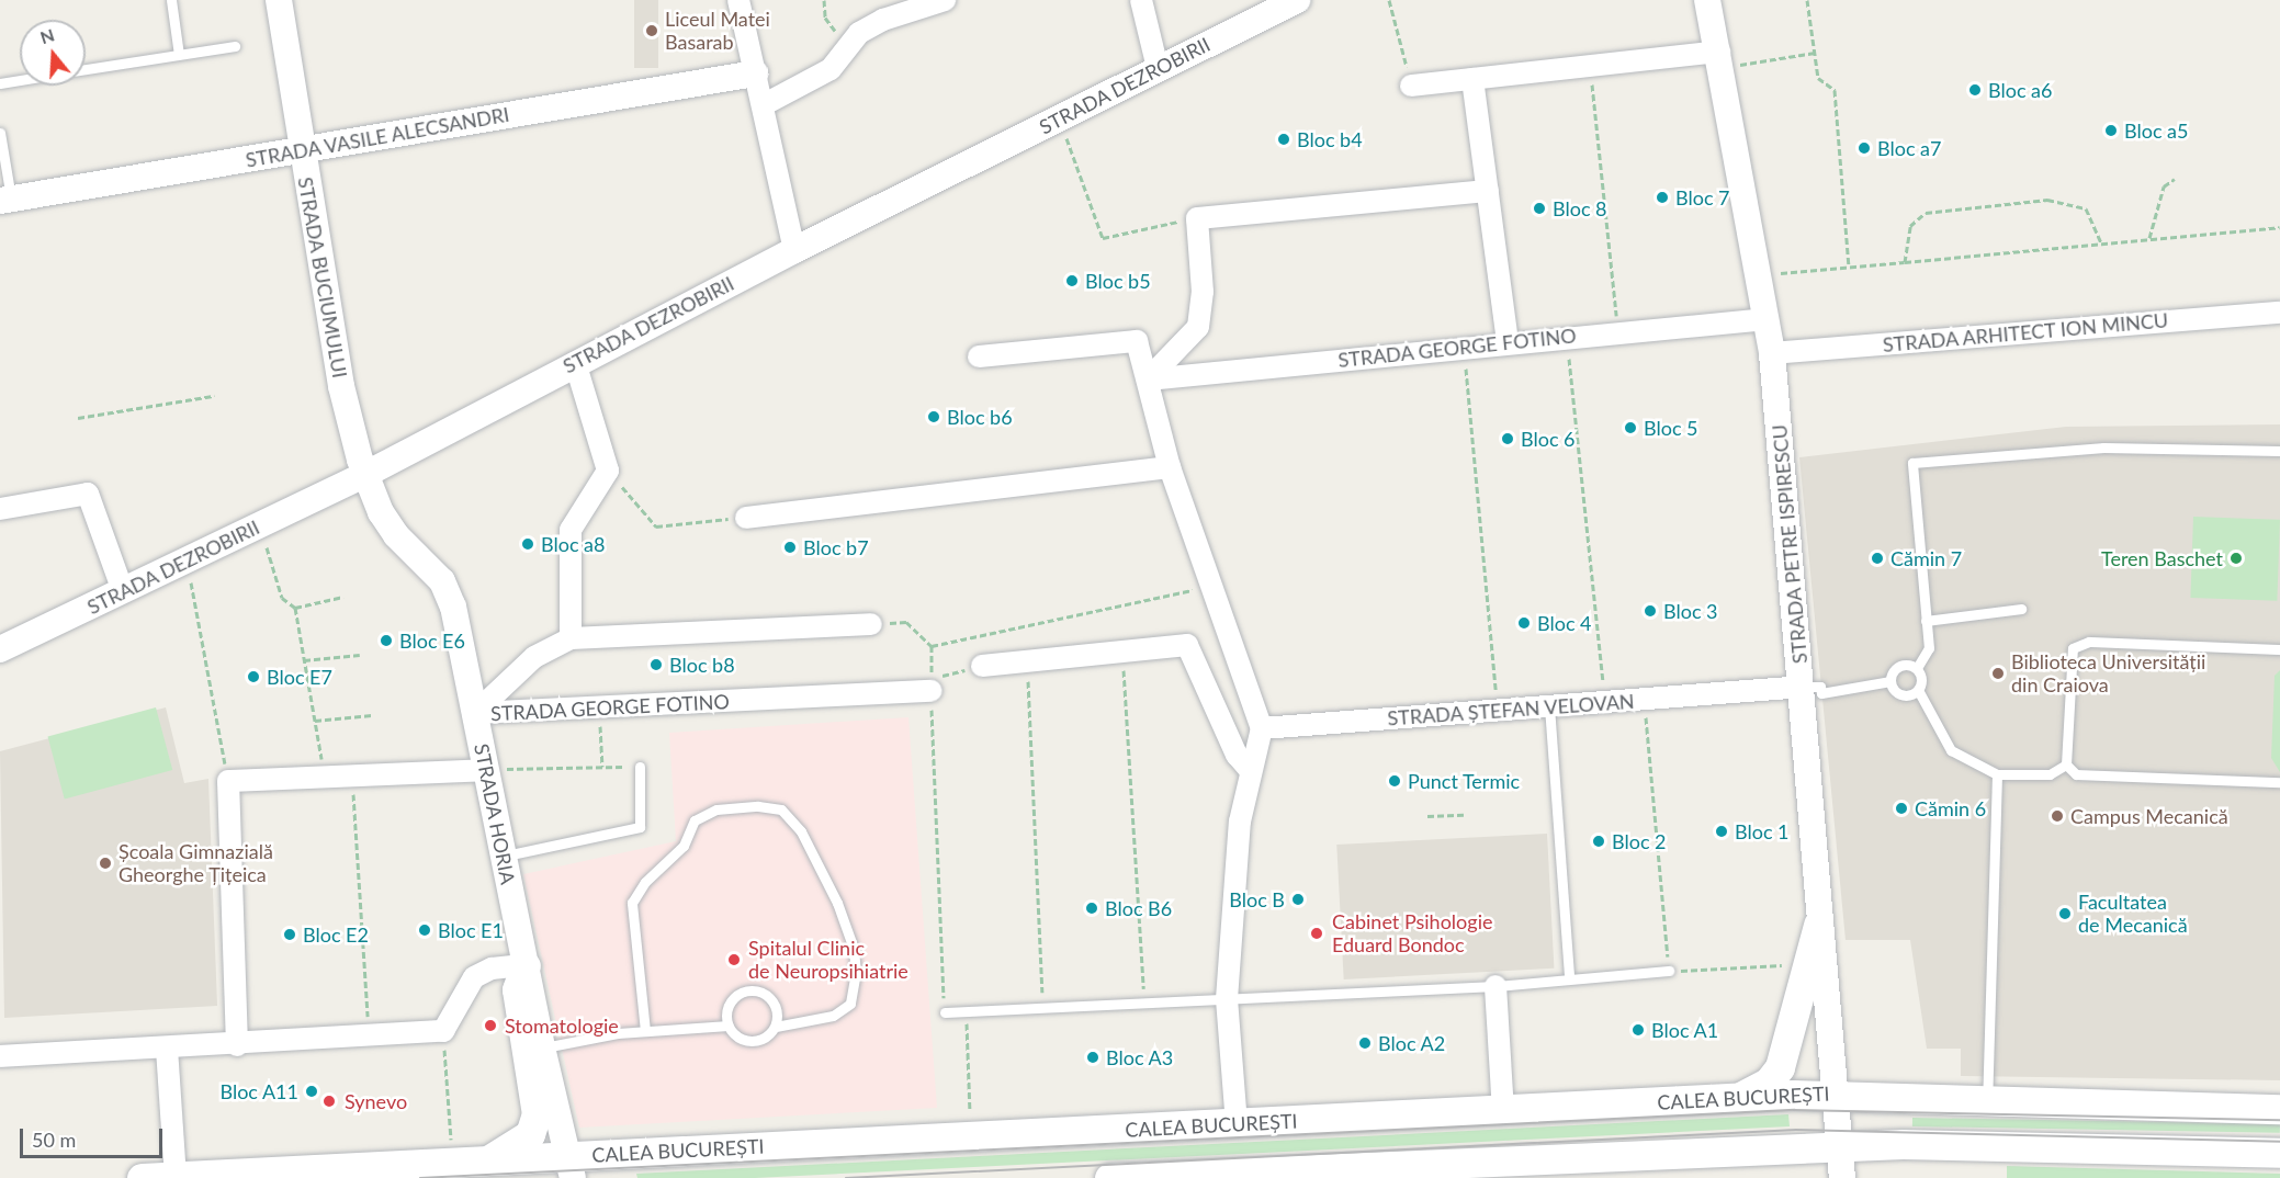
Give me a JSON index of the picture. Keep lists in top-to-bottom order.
{
  "streets": {
    "main road": ["CALEA BUCUREȘTI"],
    "street": [
      "STRADA DEZROBIRII",
      "STRADA VASILE ALECSANDRI",
      "STRADA BUCIUMULUI",
      "STRADA ARHITECT ION MINCU",
      "STRADA GEORGE FOTINO",
      "STRADA PETRE ISPIRESCU",
      "STRADA ȘTEFAN VELOVAN",
      "STRADA HORIA"
    ]
  },
  "crossings": [
    ["STRADA DEZROBIRII", "STRADA BUCIUMULUI"],
    ["STRADA DEZROBIRII", "STRADA HORIA"],
    ["STRADA VASILE ALECSANDRI", "STRADA BUCIUMULUI"],
    ["STRADA BUCIUMULUI", "STRADA HORIA"],
    ["STRADA ARHITECT ION MINCU", "STRADA PETRE ISPIRESCU"],
    ["STRADA GEORGE FOTINO", "STRADA PETRE ISPIRESCU"],
    ["STRADA GEORGE FOTINO", "STRADA HORIA"],
    ["STRADA PETRE ISPIRESCU", "STRADA ȘTEFAN VELOVAN"],
    ["STRADA PETRE ISPIRESCU", "CALEA BUCUREȘTI"],
    ["STRADA HORIA", "CALEA BUCUREȘTI"]
  ],
  "places": [
    "Liceul Matei Basarab",
    "Bloc a6",
    "Bloc a5",
    "Bloc b4",
    "Bloc a7",
    "Bloc 7",
    "Bloc 8",
    "Bloc b5",
    "Bloc b6",
    "Bloc 5",
    "Bloc 6",
    "Bloc a8",
    "Bloc b7",
    "Cămin 7",
    "Teren Baschet",
    "Bloc 3",
    "Bloc 4",
    "Bloc E6",
    "Bloc b8",
    "Biblioteca Universității din Craiova",
    "Bloc E7",
    "Punct Termic",
    "Cămin 6",
    "Campus Mecanică",
    "Bloc 1",
    "Bloc 2",
    "Școala Gimnazială Gheorghe Țițeica",
    "Bloc B",
    "Bloc B6",
    "Facultatea de Mecanică",
    "Bloc E1",
    "Cabinet Psihologie Eduard Bondoc",
    "Bloc E2",
    "Spitalul Clinic de Neuropsihiatrie",
    "Stomatologie",
    "Bloc A1",
    "Bloc A2",
    "Bloc A3",
    "Bloc A11",
    "Synevo"
  ],
  "scale_bar": "50 m",
  "north": "top"
}
